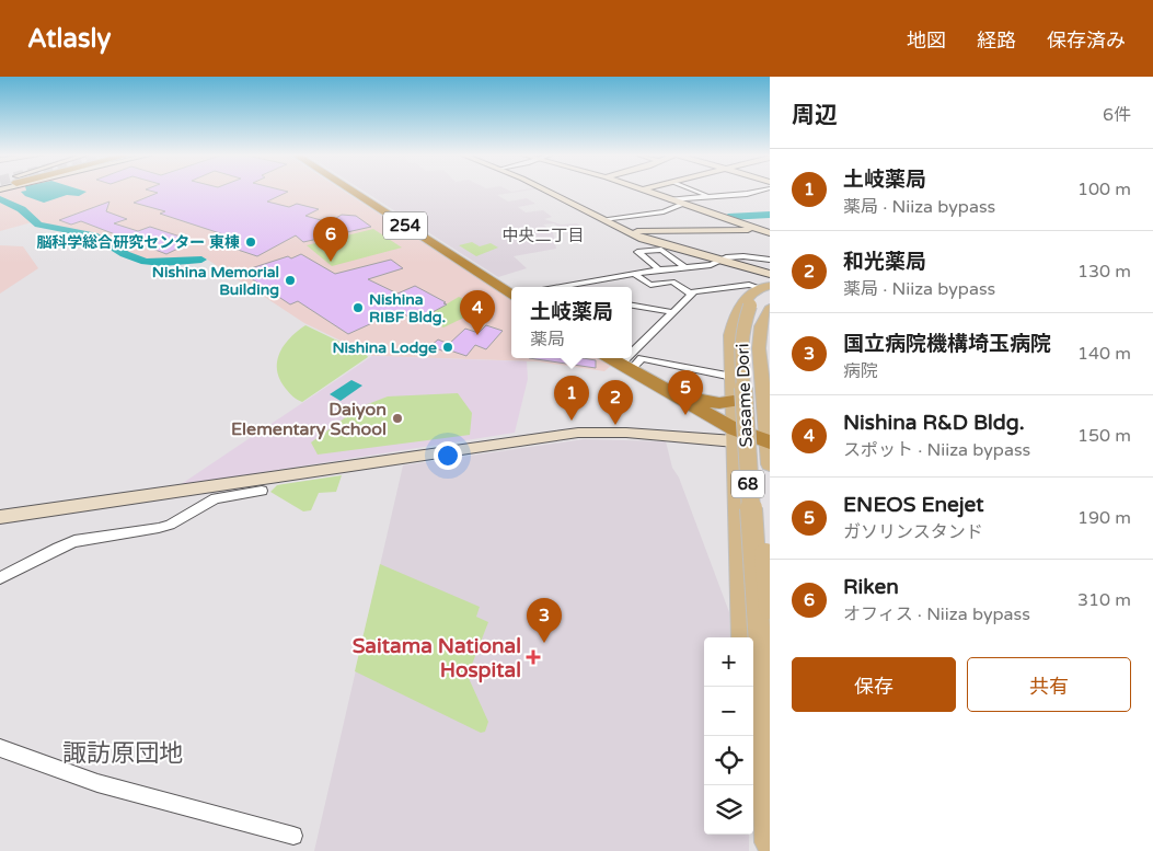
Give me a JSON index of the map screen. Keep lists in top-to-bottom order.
{
  "streets": {
    "highway": ["254"],
    "main road": ["Sasame Dori", "68"]
  },
  "districts": ["中央二丁目", "諏訪原団地"],
  "places": {
    "other": [
      "脳科学総合研究センター 東棟",
      "Nishina Memorial Building",
      "Nishina RIBF Bldg.",
      "Nishina Lodge",
      "Daiyon Elementary School"
    ],
    "health": ["Saitama National Hospital"]
  },
  "page": {
    "header": "Atlasly",
    "nav": ["地図", "経路", "保存済み"],
    "heading": ["周辺", "6件"],
    "list": [
      {
        "mark": "1",
        "name": "土岐薬局",
        "note": "薬局 · Niiza bypass",
        "value": "100 m"
      },
      {
        "mark": "2",
        "name": "和光薬局",
        "note": "薬局 · Niiza bypass",
        "value": "130 m"
      },
      {
        "mark": "3",
        "name": "国立病院機構埼玉病院",
        "note": "病院",
        "value": "140 m"
      },
      {
        "mark": "4",
        "name": "Nishina R&D Bldg.",
        "note": "スポット · Niiza bypass",
        "value": "150 m"
      },
      {
        "mark": "5",
        "name": "ENEOS Enejet",
        "note": "ガソリンスタンド",
        "value": "190 m"
      },
      {
        "mark": "6",
        "name": "Riken",
        "note": "オフィス · Niiza bypass",
        "value": "310 m"
      }
    ],
    "pins": [
      "6",
      "4",
      "5",
      "1",
      "2",
      "3"
    ],
    "popup": ["土岐薬局", "薬局"],
    "map_buttons": ["+", "−"],
    "buttons": ["保存", "共有"]
  }
}
